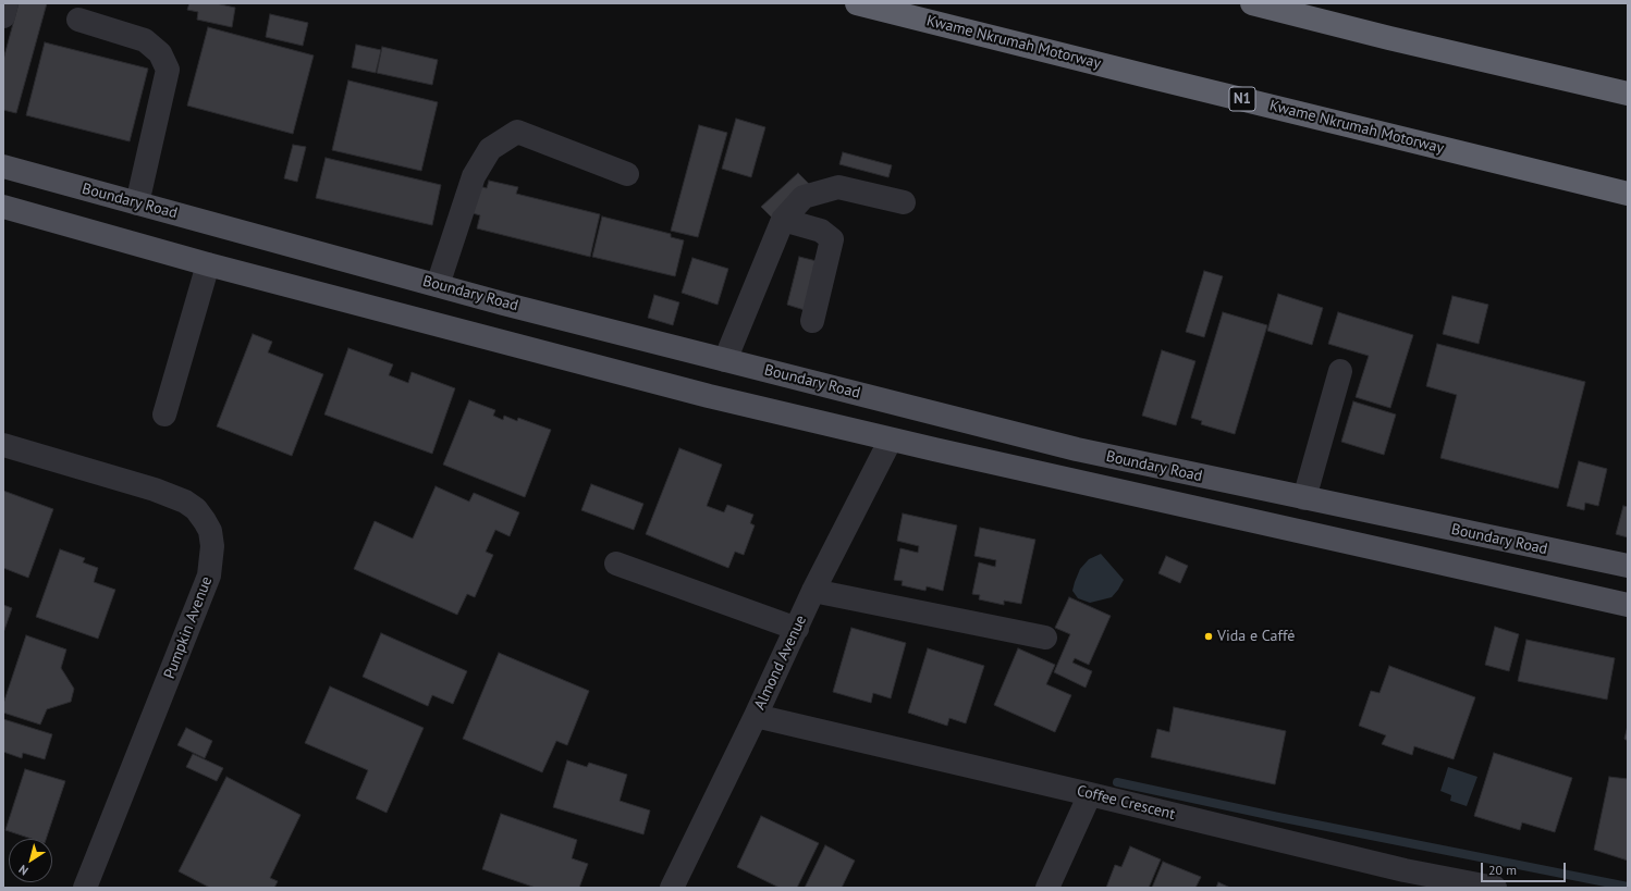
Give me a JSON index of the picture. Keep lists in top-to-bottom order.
{
  "streets": {
    "highway": ["Kwame Nkrumah Motorway", "N1"],
    "main road": ["Boundary Road"],
    "street": ["Pumpkin Avenue", "Almond Avenue", "Coffee Crescent"]
  },
  "crossings": [
    ["Boundary Road", "Almond Avenue"],
    ["Almond Avenue", "Coffee Crescent"]
  ],
  "places": ["Vida e Caffė"],
  "scale_bar": "20 m",
  "north": "bottom left"
}
